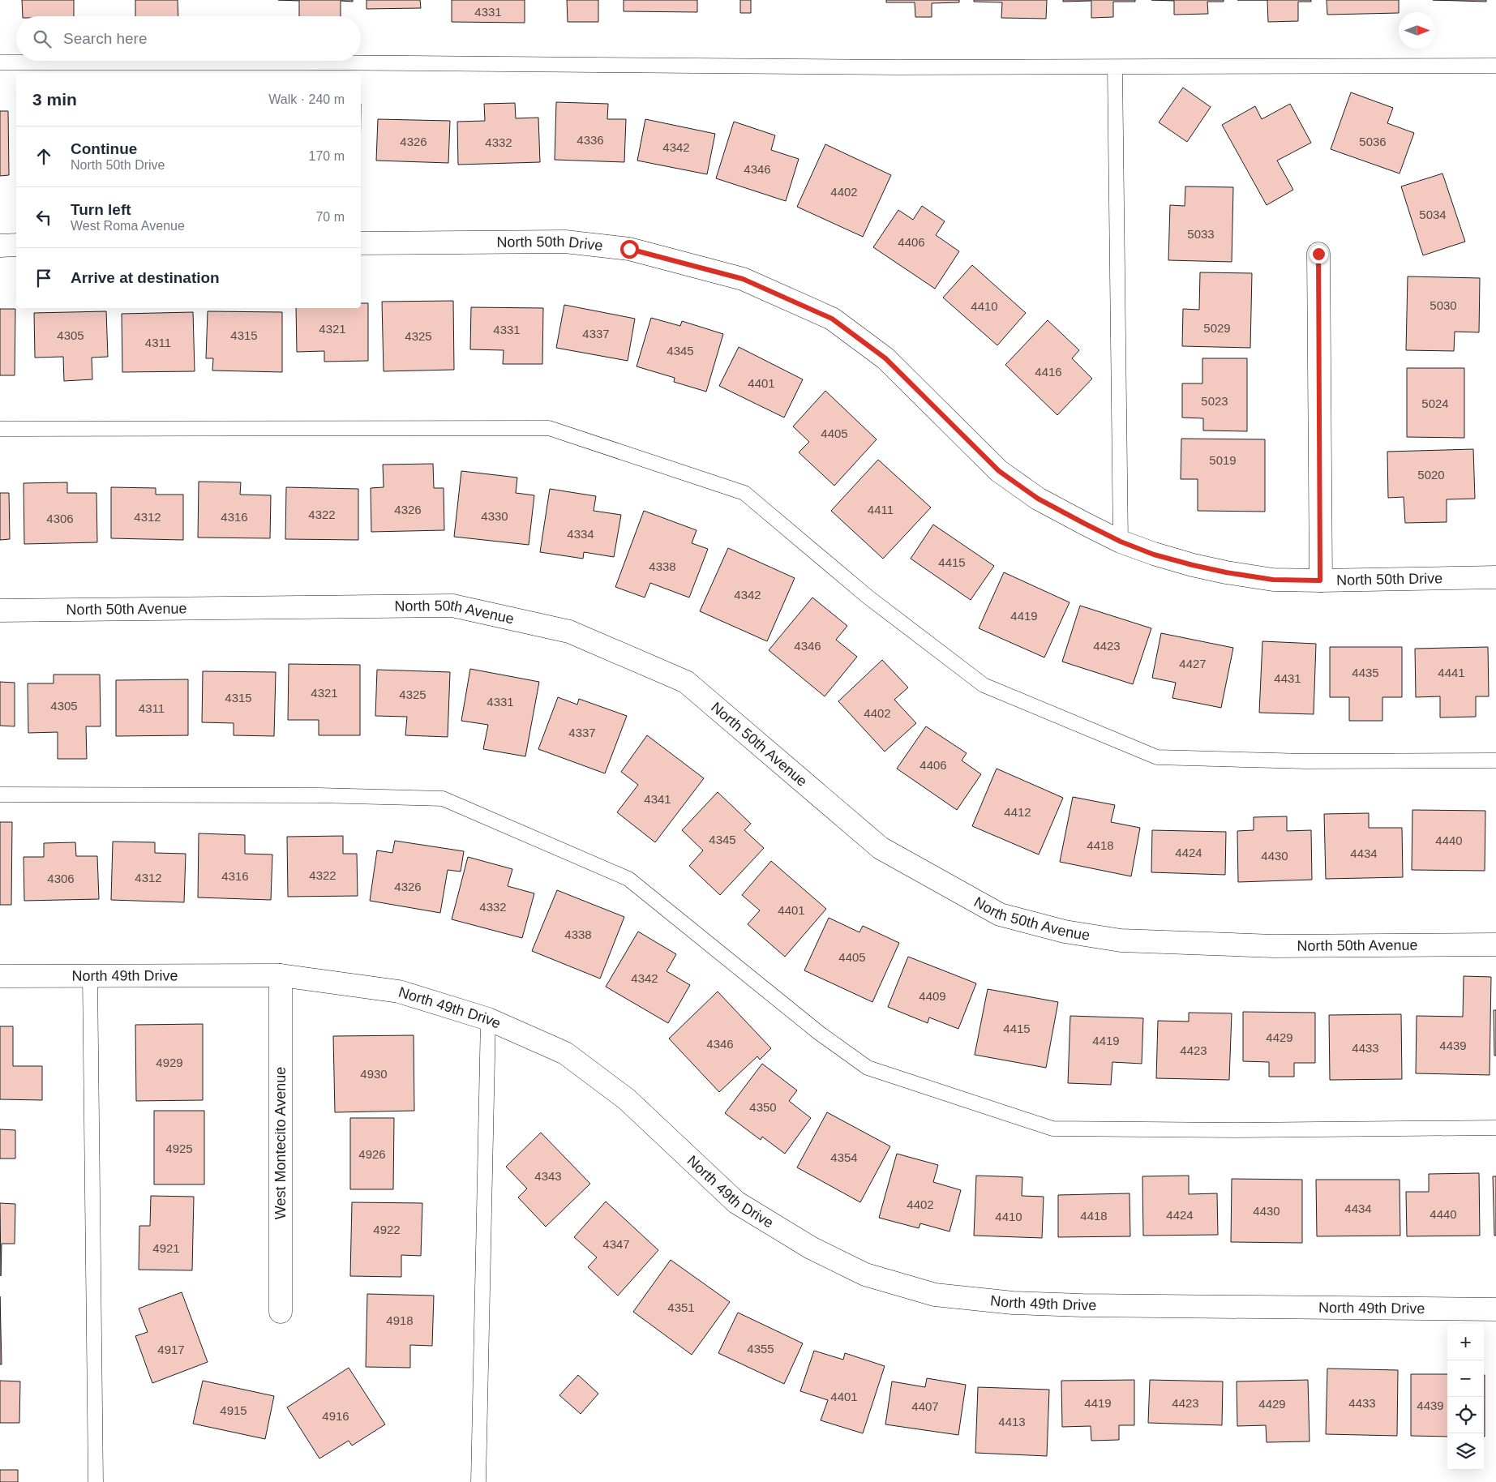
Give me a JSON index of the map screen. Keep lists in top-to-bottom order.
{
  "streets": {
    "street": [
      "North 50th Drive",
      "North 50th Avenue",
      "North 49th Drive",
      "West Montecito Avenue"
    ]
  },
  "crossings": [
    ["North 49th Drive", "West Montecito Avenue"]
  ],
  "house_numbers": [
    "4331",
    "4336",
    "4326",
    "5036",
    "4332",
    "4342",
    "4346",
    "4402",
    "5034",
    "5033",
    "4406",
    "5030",
    "4410",
    "5029",
    "4321",
    "4331",
    "4337",
    "4305",
    "4315",
    "4325",
    "4311",
    "4345",
    "4416",
    "4401",
    "5023",
    "5024",
    "4405",
    "5019",
    "5020",
    "4326",
    "4411",
    "4322",
    "4330",
    "4312",
    "4316",
    "4306",
    "4334",
    "4415",
    "4338",
    "4342",
    "4419",
    "4346",
    "4423",
    "4427",
    "4435",
    "4441",
    "4431",
    "4321",
    "4325",
    "4315",
    "4331",
    "4305",
    "4311",
    "4402",
    "4337",
    "4406",
    "4341",
    "4412",
    "4345",
    "4440",
    "4418",
    "4424",
    "4434",
    "4430",
    "4322",
    "4316",
    "4312",
    "4306",
    "4326",
    "4332",
    "4401",
    "4338",
    "4405",
    "4342",
    "4409",
    "4415",
    "4429",
    "4419",
    "4346",
    "4439",
    "4433",
    "4423",
    "4929",
    "4930",
    "4350",
    "4925",
    "4926",
    "4354",
    "4343",
    "4402",
    "4434",
    "4430",
    "4440",
    "4424",
    "4418",
    "4410",
    "4922",
    "4347",
    "4921",
    "4351",
    "4918",
    "4355",
    "4917",
    "4401",
    "4419",
    "4423",
    "4433",
    "4429",
    "4439",
    "4407",
    "4915",
    "4916",
    "4413"
  ],
  "north": "right",
  "page": {
    "search": "Search here",
    "heading": ["3 min", "Walk · 240 m"],
    "list": [
      ["Continue", "North 50th Drive", "170 m"],
      ["Turn left", "West Roma Avenue", "70 m"],
      "Arrive at destination"
    ],
    "map_buttons": ["+", "−"]
  }
}
